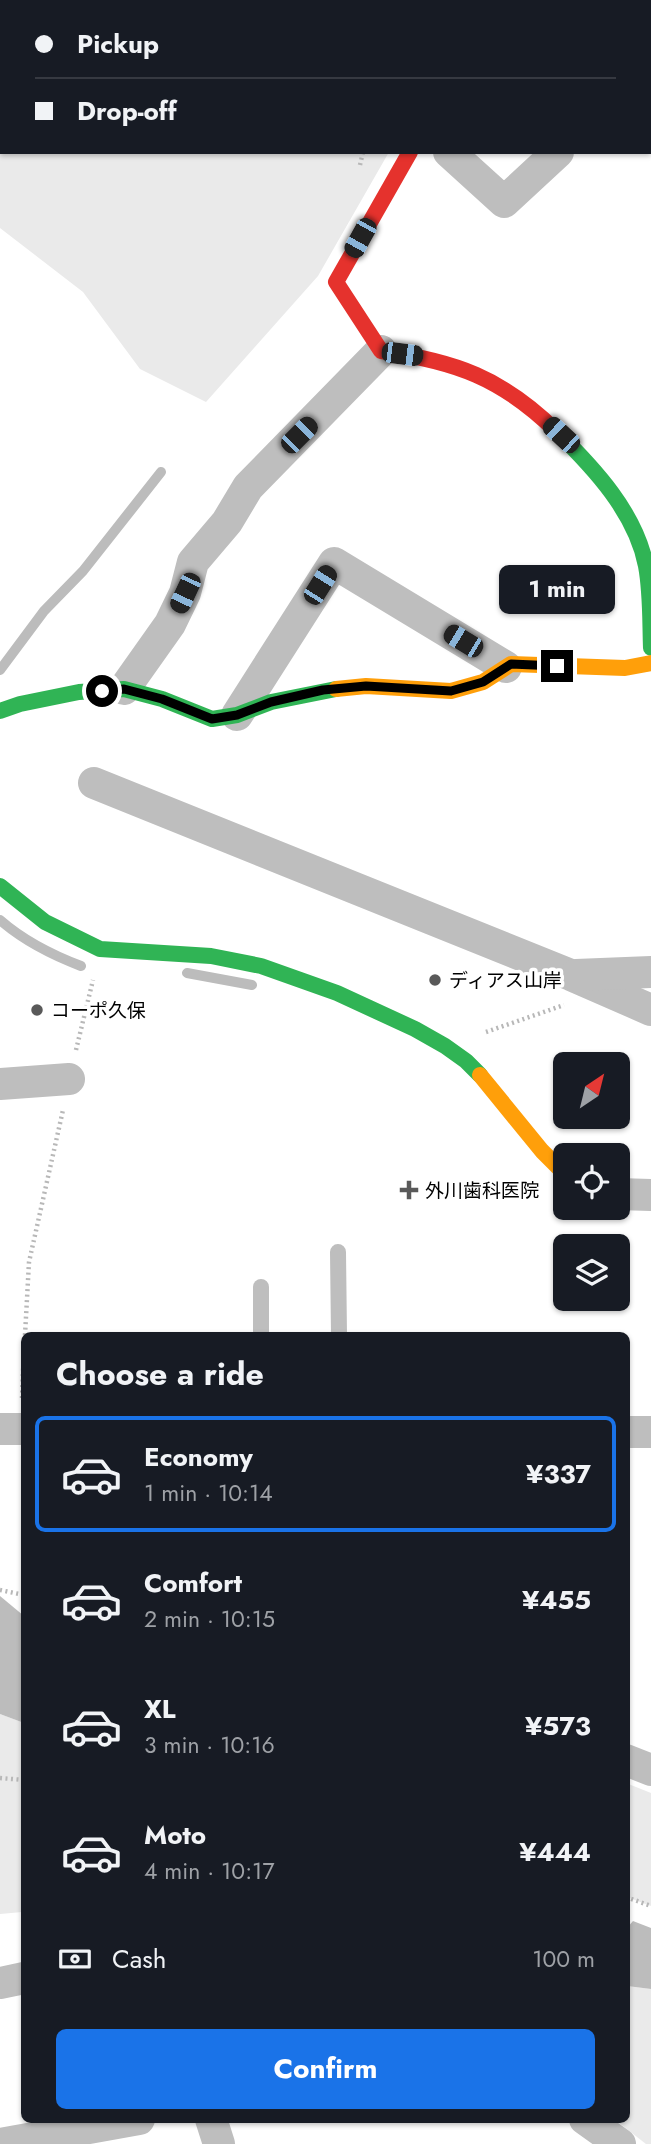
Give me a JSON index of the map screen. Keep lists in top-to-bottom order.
{
  "places": {
    "other": ["ディアス山岸", "コーポ久保"],
    "health": ["外川歯科医院"]
  },
  "north": "top right",
  "page": {
    "banner": ["Pickup", "Drop-off"],
    "bubble": "1 min",
    "heading": "Choose a ride",
    "list": [
      {
        "name": "Economy",
        "note": "1 min · 10:14",
        "value": "¥337"
      },
      {
        "name": "Comfort",
        "note": "2 min · 10:15",
        "value": "¥455"
      },
      {
        "name": "XL",
        "note": "3 min · 10:16",
        "value": "¥573"
      },
      {
        "name": "Moto",
        "note": "4 min · 10:17",
        "value": "¥444"
      }
    ],
    "pay": ["Cash", "100 m"],
    "buttons": "Confirm"
  }
}
